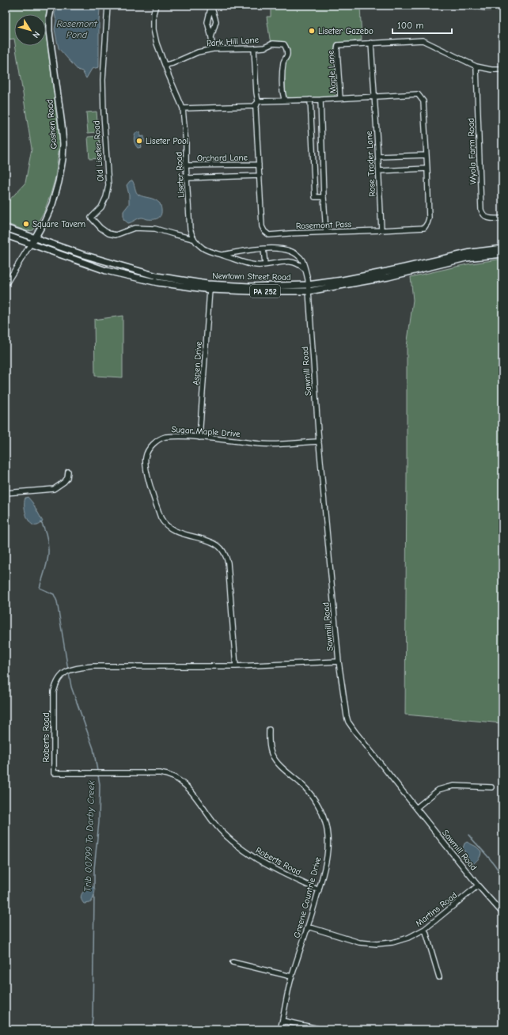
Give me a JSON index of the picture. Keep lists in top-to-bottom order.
{
  "streets": {
    "main road": ["Goshen Road", "Newtown Street Road", "PA 252"],
    "street": [
      "Park Hill Lane",
      "Maple Lane",
      "Old Liseter Road",
      "Wyola Farm Road",
      "Orchard Lane",
      "Rose Trader Lane",
      "Liseter Road",
      "Rosemont Pass",
      "Aspen Drive",
      "Sawmill Road",
      "Sugar Maple Drive",
      "Roberts Road",
      "Greene Countrie Drive",
      "Martins Road"
    ]
  },
  "crossings": [
    ["Park Hill Lane", "Liseter Road"],
    ["Park Hill Lane", "Rosemont Pass"],
    ["Maple Lane", "Rose Trader Lane"],
    ["Goshen Road", "Newtown Street Road"],
    ["Old Liseter Road", "Liseter Road"],
    ["Orchard Lane", "Liseter Road"],
    ["Orchard Lane", "Rosemont Pass"],
    ["Rose Trader Lane", "Rosemont Pass"],
    ["Newtown Street Road", "Aspen Drive"],
    ["Newtown Street Road", "Sawmill Road"],
    ["Aspen Drive", "Sugar Maple Drive"],
    ["Sawmill Road", "Sugar Maple Drive"],
    ["Sawmill Road", "Roberts Road"],
    ["Sawmill Road", "Martins Road"],
    ["Sugar Maple Drive", "Roberts Road"],
    ["Roberts Road", "Greene Countrie Drive"],
    ["Greene Countrie Drive", "Martins Road"]
  ],
  "water": ["Rosemont Pond", "Trib 00799 To Darby Creek"],
  "places": ["Liseter Gazebo", "Liseter Pool", "Square Tavern"],
  "scale_bar": "100 m",
  "north": "bottom right"
}
